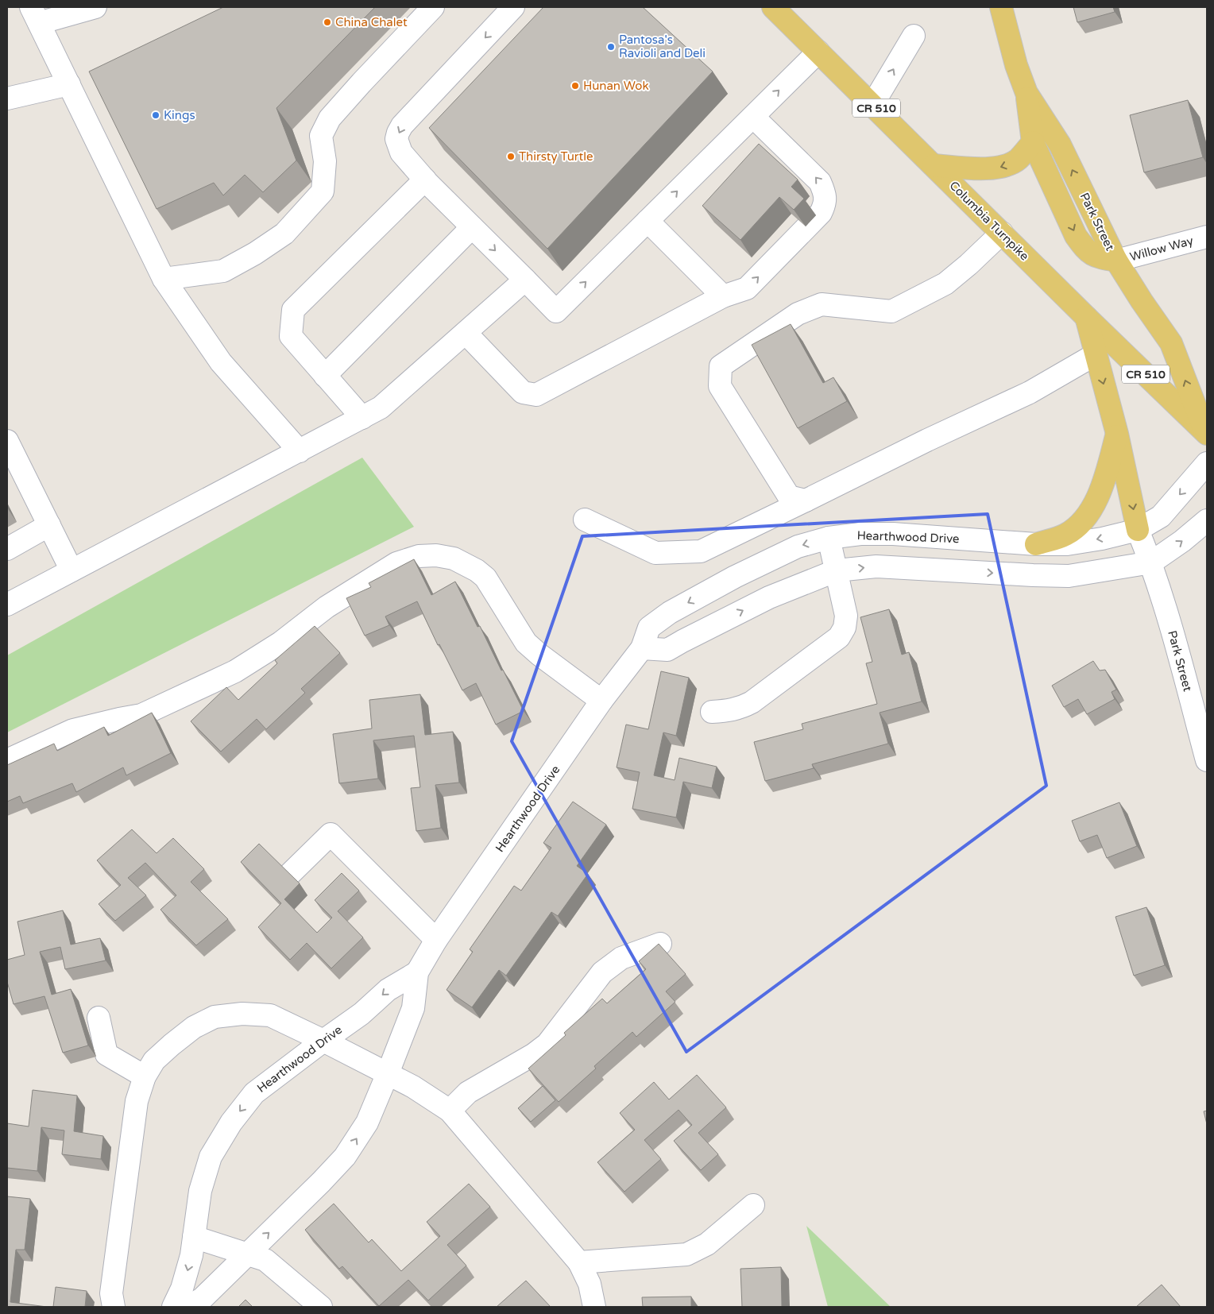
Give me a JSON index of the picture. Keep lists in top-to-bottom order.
{
  "streets": {
    "main road": ["CR 510", "Columbia Turnpike", "Park Street"],
    "street": ["Willow Way", "Hearthwood Drive"]
  },
  "crossings": [
    ["Columbia Turnpike", "Park Street"],
    ["Park Street", "Willow Way"],
    ["Park Street", "Hearthwood Drive"]
  ],
  "places": [
    "China Chalet",
    "Pantosa's Ravioli and Deli",
    "Hunan Wok",
    "Kings",
    "Thirsty Turtle"
  ]
}
